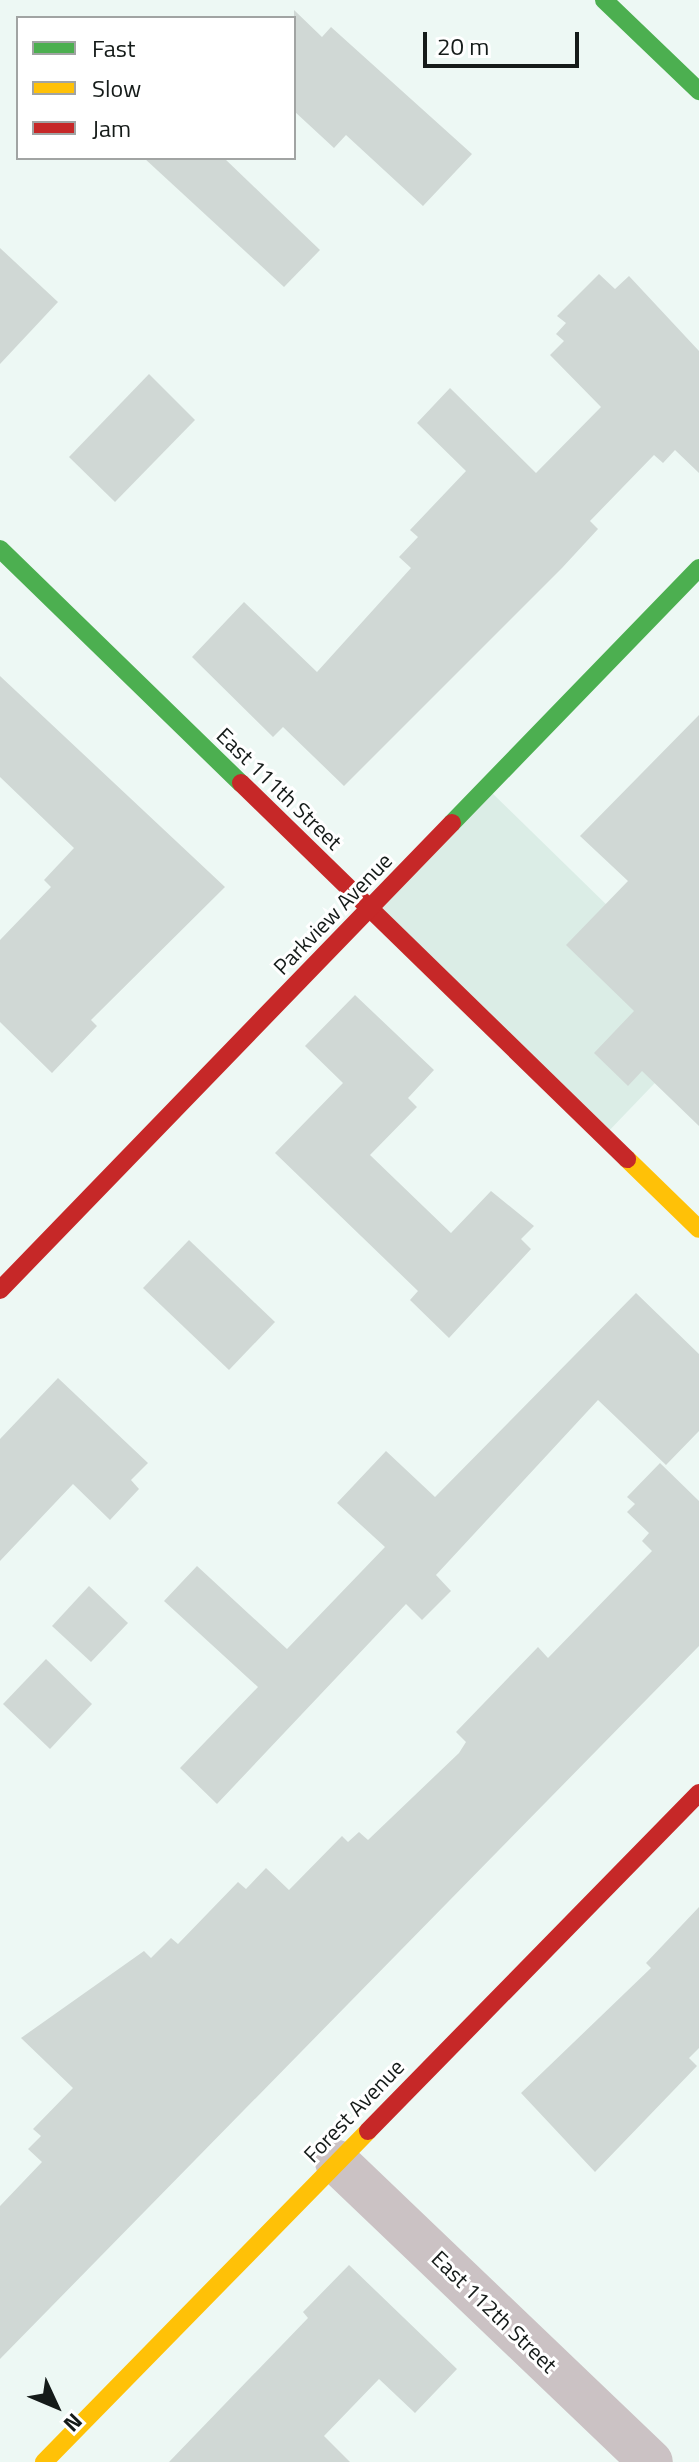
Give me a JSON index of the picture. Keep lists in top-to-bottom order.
{
  "streets": {
    "street": [
      "East 111th Street",
      "Parkview Avenue",
      "Forest Avenue",
      "East 112th Street"
    ]
  },
  "crossings": [
    ["East 111th Street", "Parkview Avenue"],
    ["Forest Avenue", "East 112th Street"]
  ],
  "legend": ["Fast", "Slow", "Jam"],
  "scale_bar": "20 m",
  "north": "bottom right"
}
